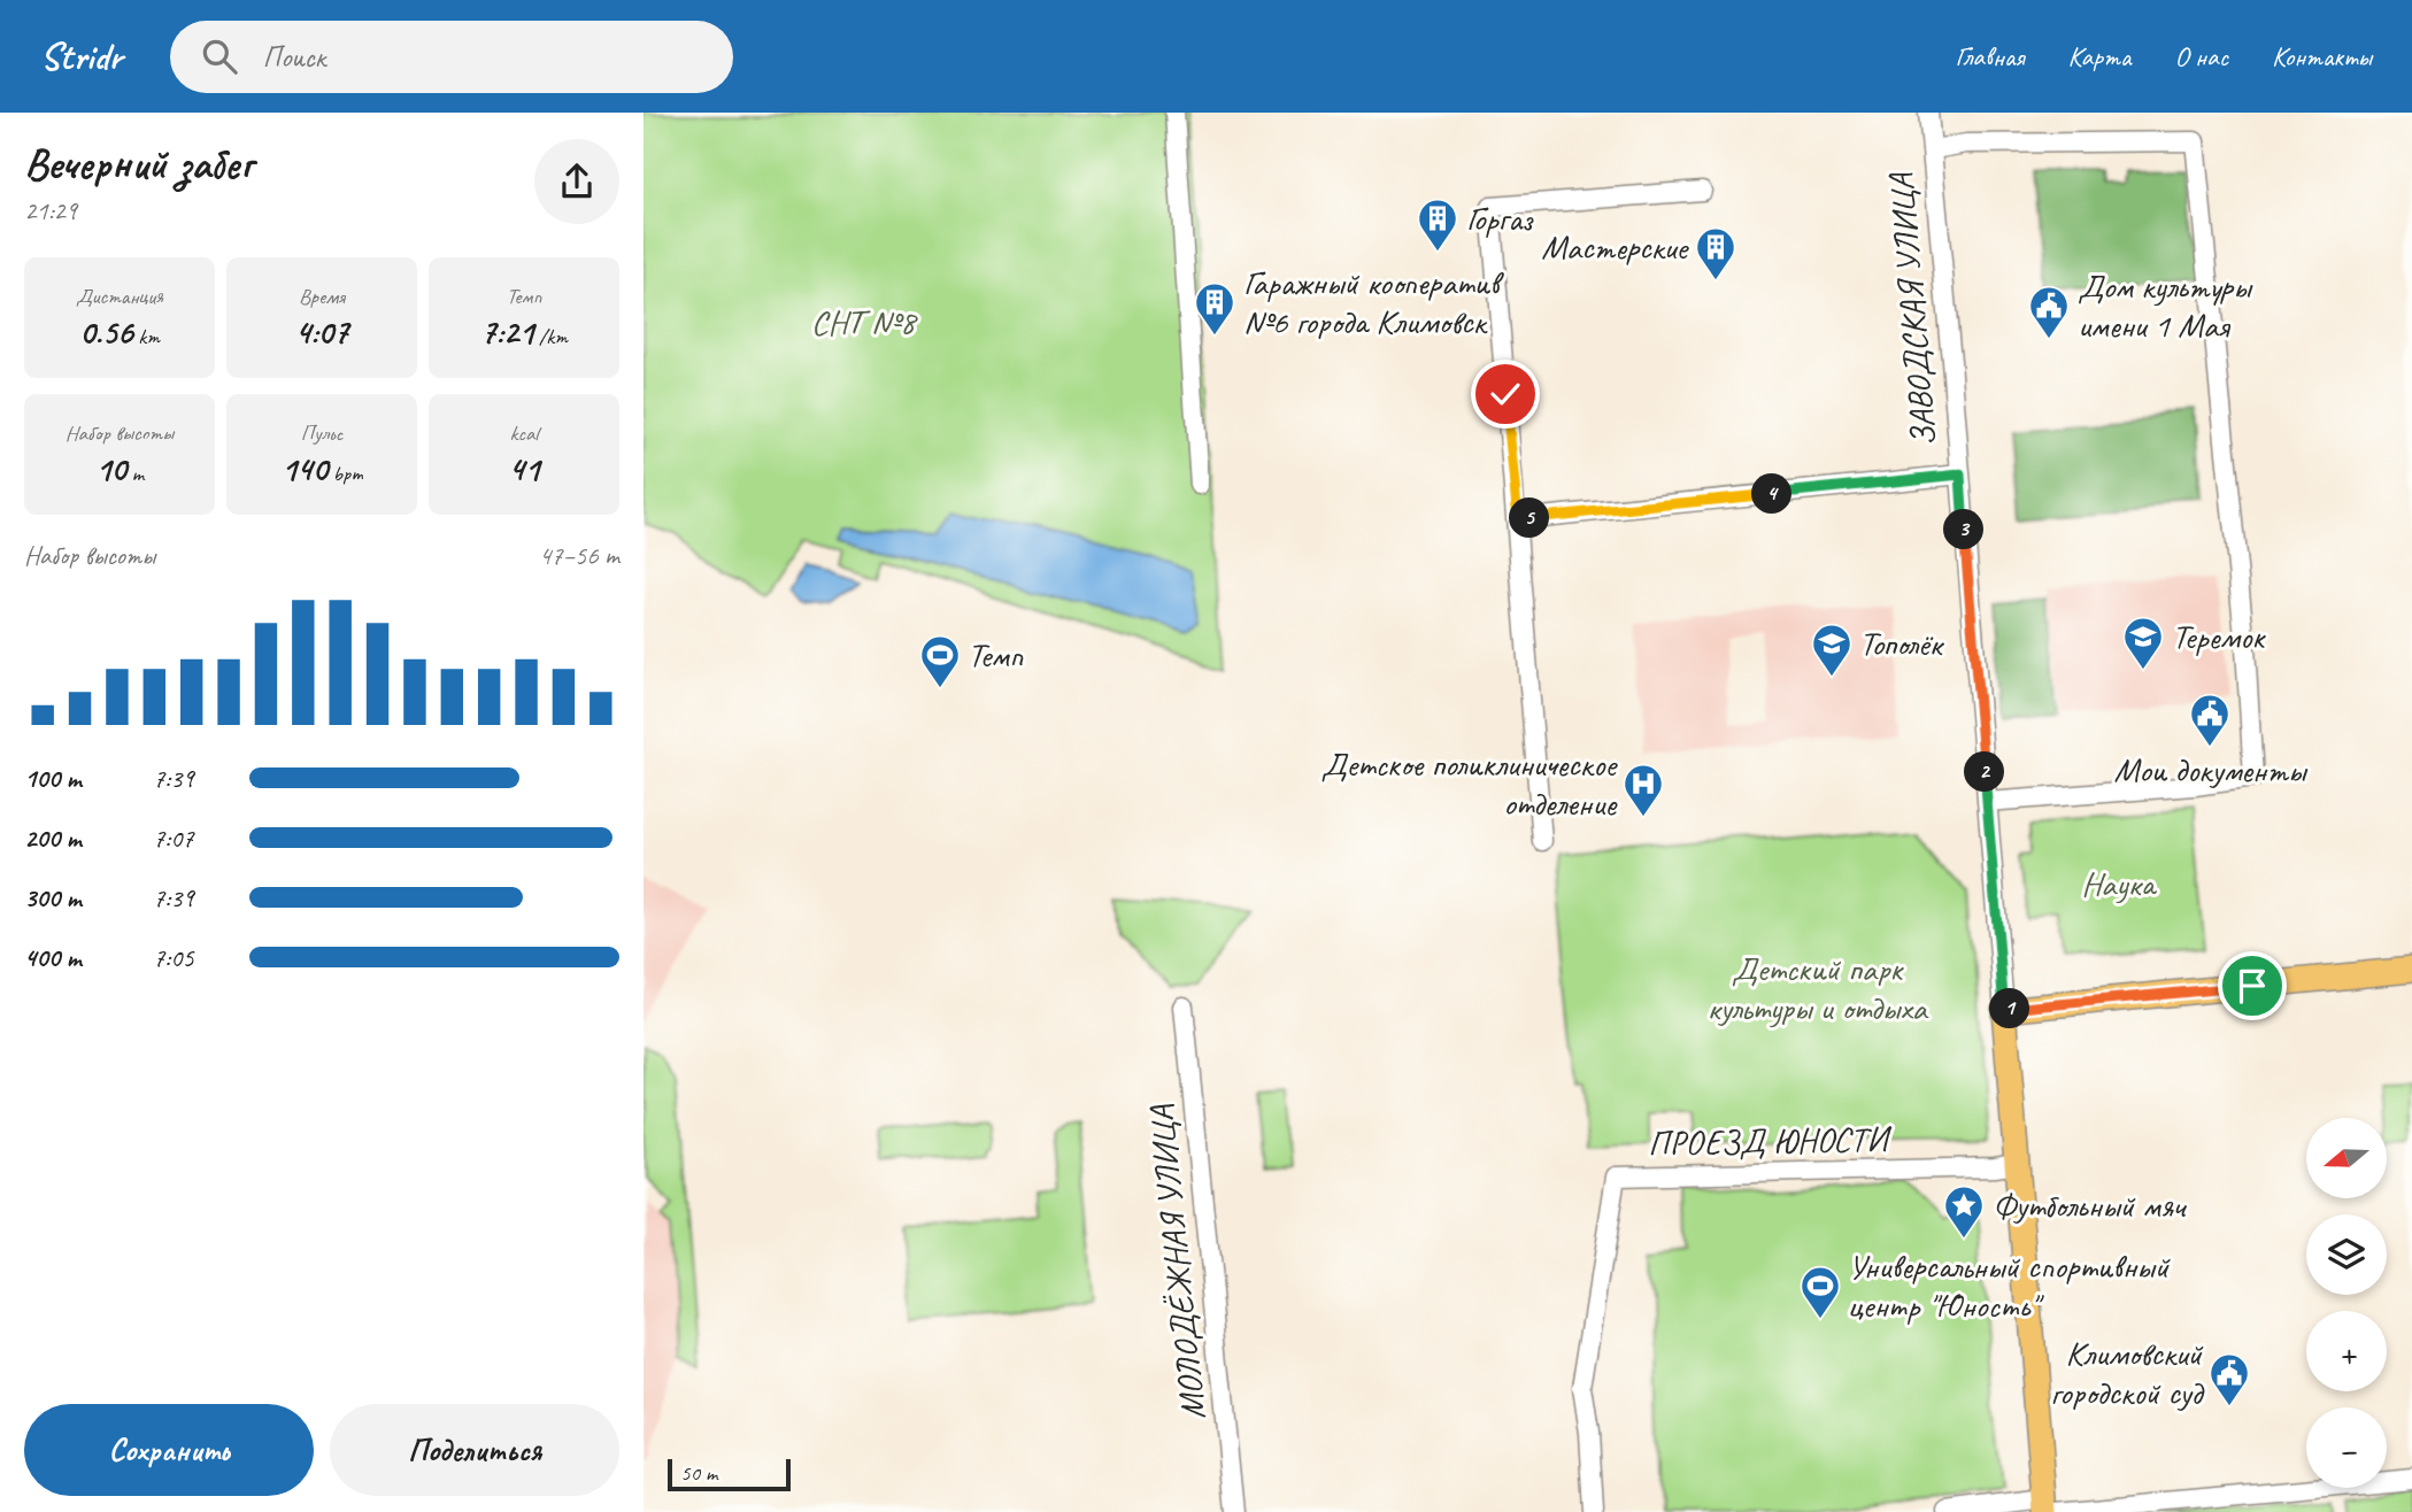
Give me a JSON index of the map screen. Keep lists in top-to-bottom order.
{
  "streets": {
    "main road": ["ЗАВОДСКАЯ УЛИЦА"],
    "street": ["ПРОЕЗД ЮНОСТИ", "МОЛОДЁЖНАЯ УЛИЦА"]
  },
  "crossings": [
    ["ЗАВОДСКАЯ УЛИЦА", "ПРОЕЗД ЮНОСТИ"]
  ],
  "parks": ["СНТ №8", "Наука", "Детский парк культуры и отдыха"],
  "places": {
    "building": ["Горгаз", "Мастерские", "Гаражный кооператив №6 города Климовск"],
    "public building": ["Дом культуры имени 1 Мая", "Мои документы", "Климовский городской суд"],
    "school or university": ["Теремок", "Тополёк"],
    "sports": ["Темп", "Универсальный спортивный центр \"Юность\""],
    "hospital": ["Детское поликлиническое отделение"],
    "place": ["Футбольный мяч"]
  },
  "scale_bar": "50 m",
  "north": "left",
  "page": {
    "header": "Stridr",
    "search": "Поиск",
    "nav": [
      "Главная",
      "Карта",
      "О нас",
      "Контакты"
    ],
    "heading": ["Вечерний забег", "21:29"],
    "stats": [
      ["Дистанция", "0.56 km"],
      ["Время", "4:07"],
      ["Темп", "7:21 /km"],
      ["Набор высоты", "10 m"],
      ["Пульс", "140 bpm"],
      ["kcal", "41"]
    ],
    "pins": [
      "4",
      "5",
      "3",
      "2",
      "1"
    ],
    "chart": ["Набор высоты", "47–56 m"],
    "list": [
      {
        "name": "100 m",
        "note": "7:39"
      },
      {
        "name": "200 m",
        "note": "7:07"
      },
      {
        "name": "300 m",
        "note": "7:39"
      },
      {
        "name": "400 m",
        "note": "7:05"
      }
    ],
    "map_buttons": ["+", "−"],
    "buttons": ["Сохранить", "Поделиться"],
    "scale": "50 m"
  }
}
